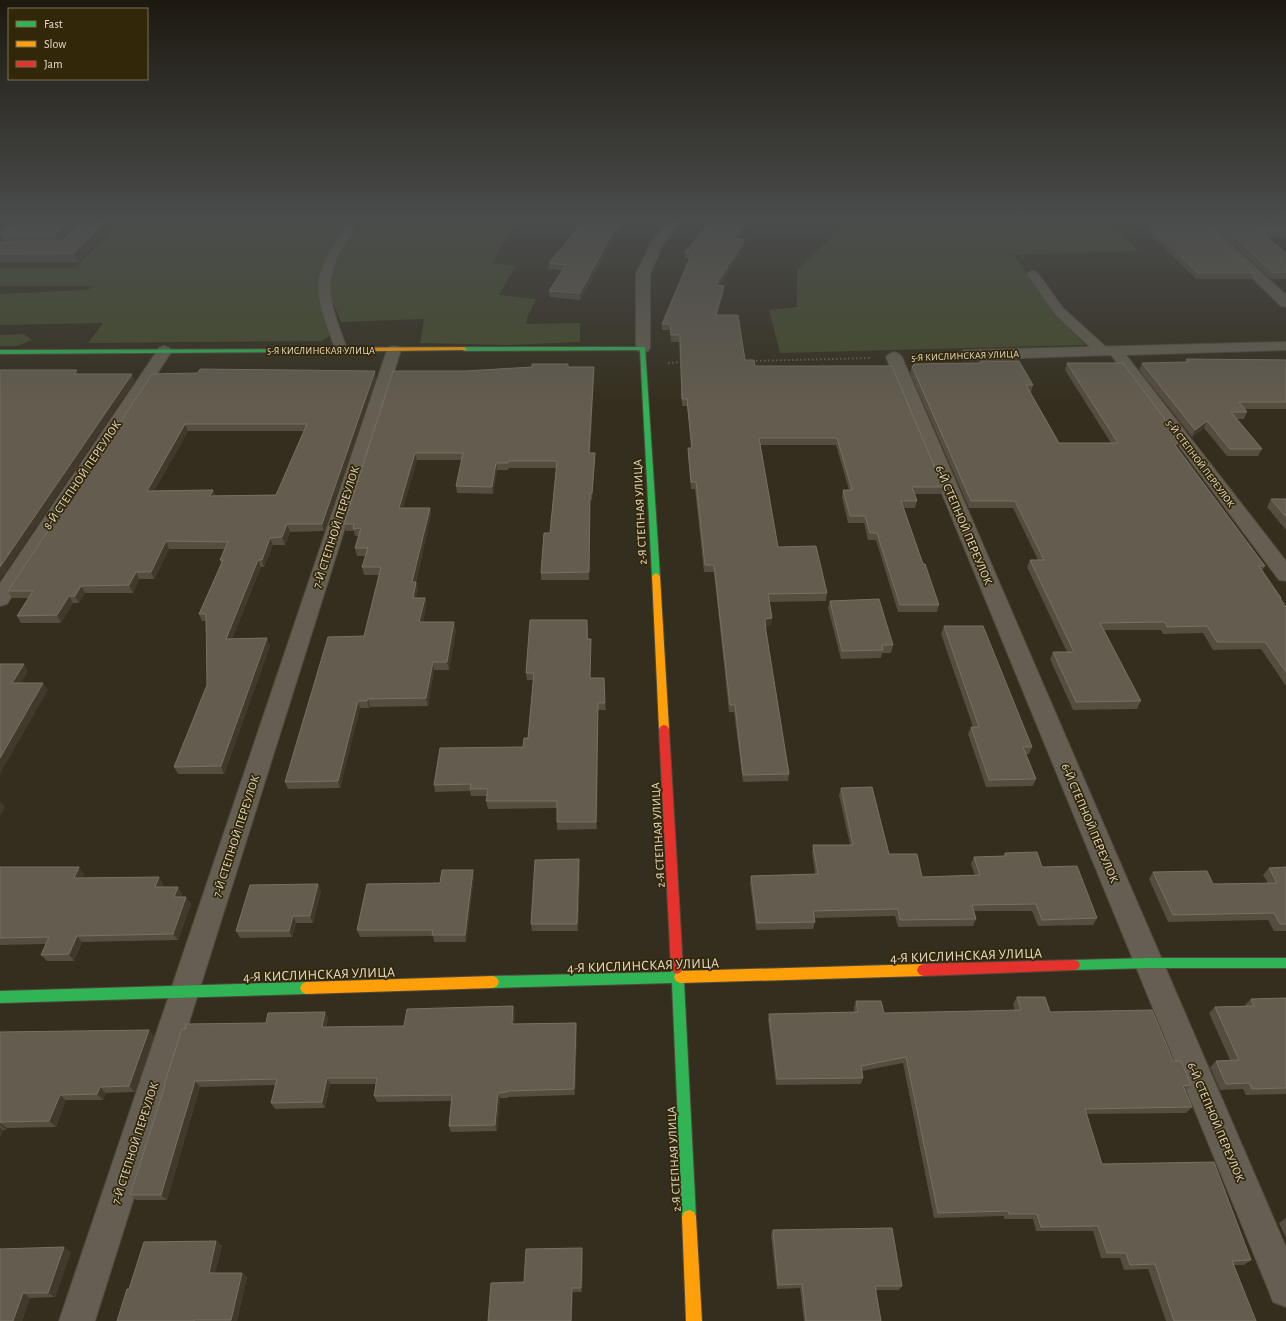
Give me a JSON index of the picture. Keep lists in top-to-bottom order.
{
  "streets": {
    "street": [
      "5-Я КИСЛИНСКАЯ УЛИЦА",
      "5-Й СТЕПНОЙ ПЕРЕУЛОК",
      "8-Й СТЕПНОЙ ПЕРЕУЛОК",
      "2-Я СТЕПНАЯ УЛИЦА",
      "6-Й СТЕПНОЙ ПЕРЕУЛОК",
      "7-Й СТЕПНОЙ ПЕРЕУЛОК",
      "4-Я КИСЛИНСКАЯ УЛИЦА"
    ]
  },
  "crossings": [
    ["5-Я КИСЛИНСКАЯ УЛИЦА", "5-Й СТЕПНОЙ ПЕРЕУЛОК"],
    ["5-Я КИСЛИНСКАЯ УЛИЦА", "8-Й СТЕПНОЙ ПЕРЕУЛОК"],
    ["5-Я КИСЛИНСКАЯ УЛИЦА", "2-Я СТЕПНАЯ УЛИЦА"],
    ["5-Я КИСЛИНСКАЯ УЛИЦА", "6-Й СТЕПНОЙ ПЕРЕУЛОК"],
    ["5-Я КИСЛИНСКАЯ УЛИЦА", "7-Й СТЕПНОЙ ПЕРЕУЛОК"],
    ["2-Я СТЕПНАЯ УЛИЦА", "4-Я КИСЛИНСКАЯ УЛИЦА"],
    ["6-Й СТЕПНОЙ ПЕРЕУЛОК", "4-Я КИСЛИНСКАЯ УЛИЦА"],
    ["7-Й СТЕПНОЙ ПЕРЕУЛОК", "4-Я КИСЛИНСКАЯ УЛИЦА"]
  ],
  "legend": ["Fast", "Slow", "Jam"]
}
